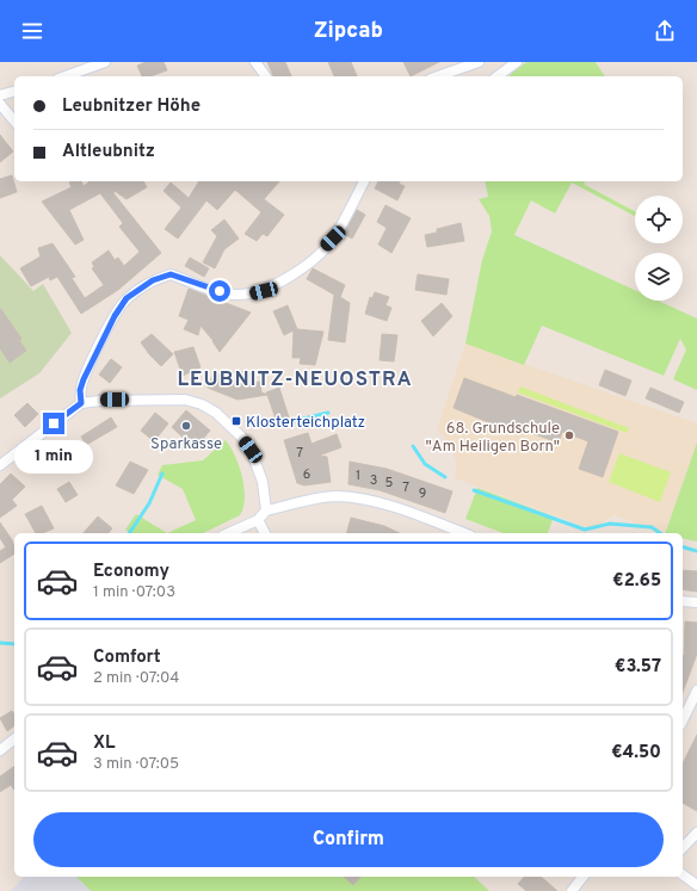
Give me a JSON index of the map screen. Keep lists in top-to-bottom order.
{
  "districts": ["LEUBNITZ-NEUOSTRA"],
  "places": {
    "transit": ["Klosterteichplatz"],
    "other": ["Sparkasse", "68. Grundschule \"Am Heiligen Born\""]
  },
  "house_numbers": [
    "7",
    "6",
    "1",
    "3",
    "5",
    "7",
    "9"
  ],
  "page": {
    "header": "Zipcab",
    "banner": ["Leubnitzer Höhe", "Altleubnitz"],
    "bubble": "1 min",
    "list": [
      {
        "name": "Economy",
        "note": "1 min · 07:03",
        "value": "€2.65"
      },
      {
        "name": "Comfort",
        "note": "2 min · 07:04",
        "value": "€3.57"
      },
      {
        "name": "XL",
        "note": "3 min · 07:05",
        "value": "€4.50"
      }
    ],
    "buttons": "Confirm"
  }
}
